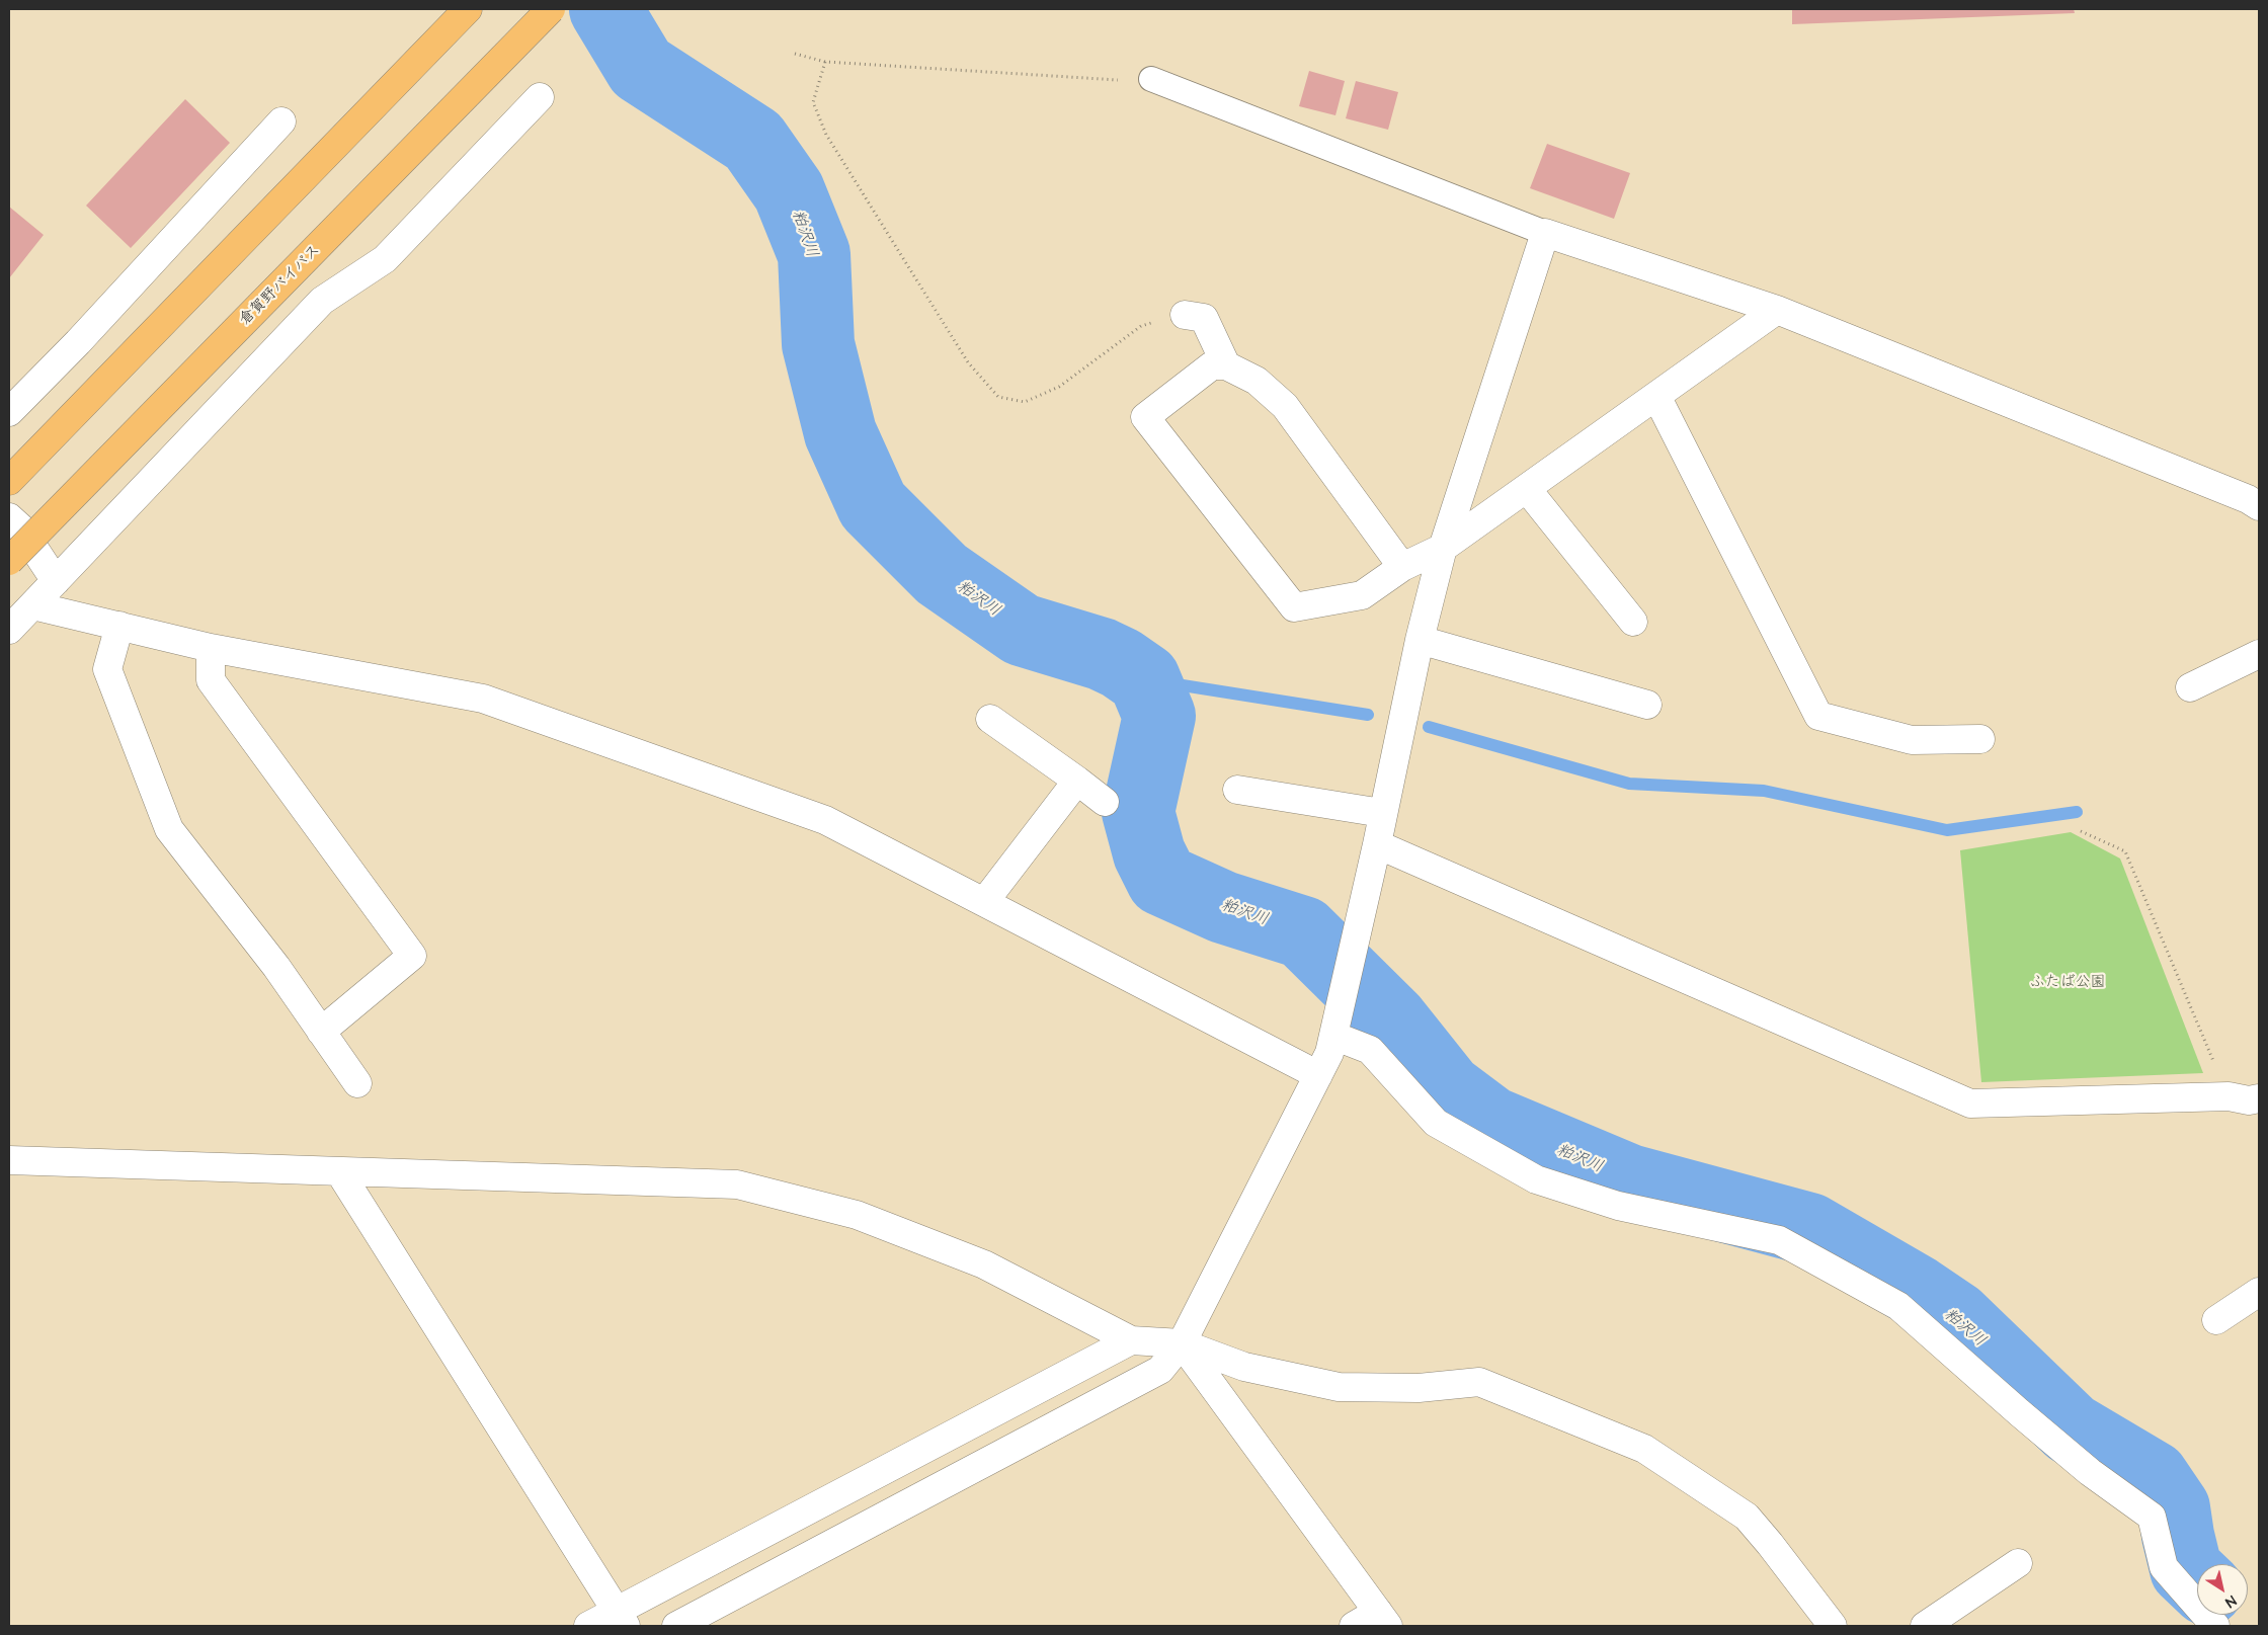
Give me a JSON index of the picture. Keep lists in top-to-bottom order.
{
  "streets": {
    "highway": ["倉賀野バイパス"]
  },
  "water": ["粕沢川"],
  "parks": ["ふたば公園"],
  "north": "bottom right"
}
